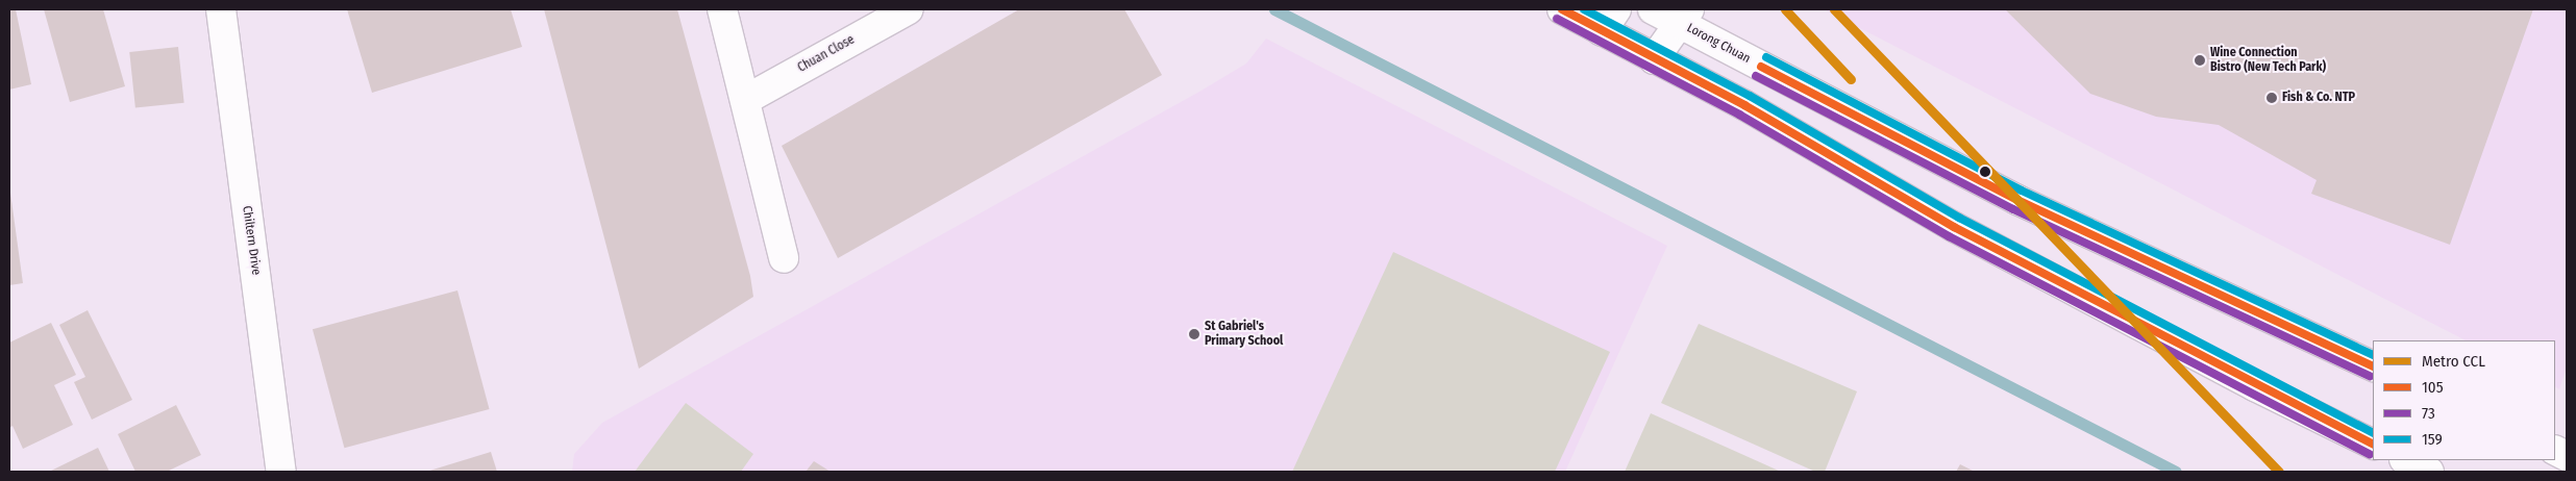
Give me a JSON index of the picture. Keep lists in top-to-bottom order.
{
  "streets": {
    "main road": ["Lorong Chuan", "Chuan Close", "Chiltern Drive"]
  },
  "places": ["Wine Connection Bistro (New Tech Park)", "Fish & Co. NTP", "St Gabriel's Primary School"],
  "lines": [
    "metro line CCL",
    "transit line 105",
    "transit line 159",
    "transit line 73"
  ],
  "legend": [
    "Metro CCL",
    "105",
    "73",
    "159"
  ]
}
